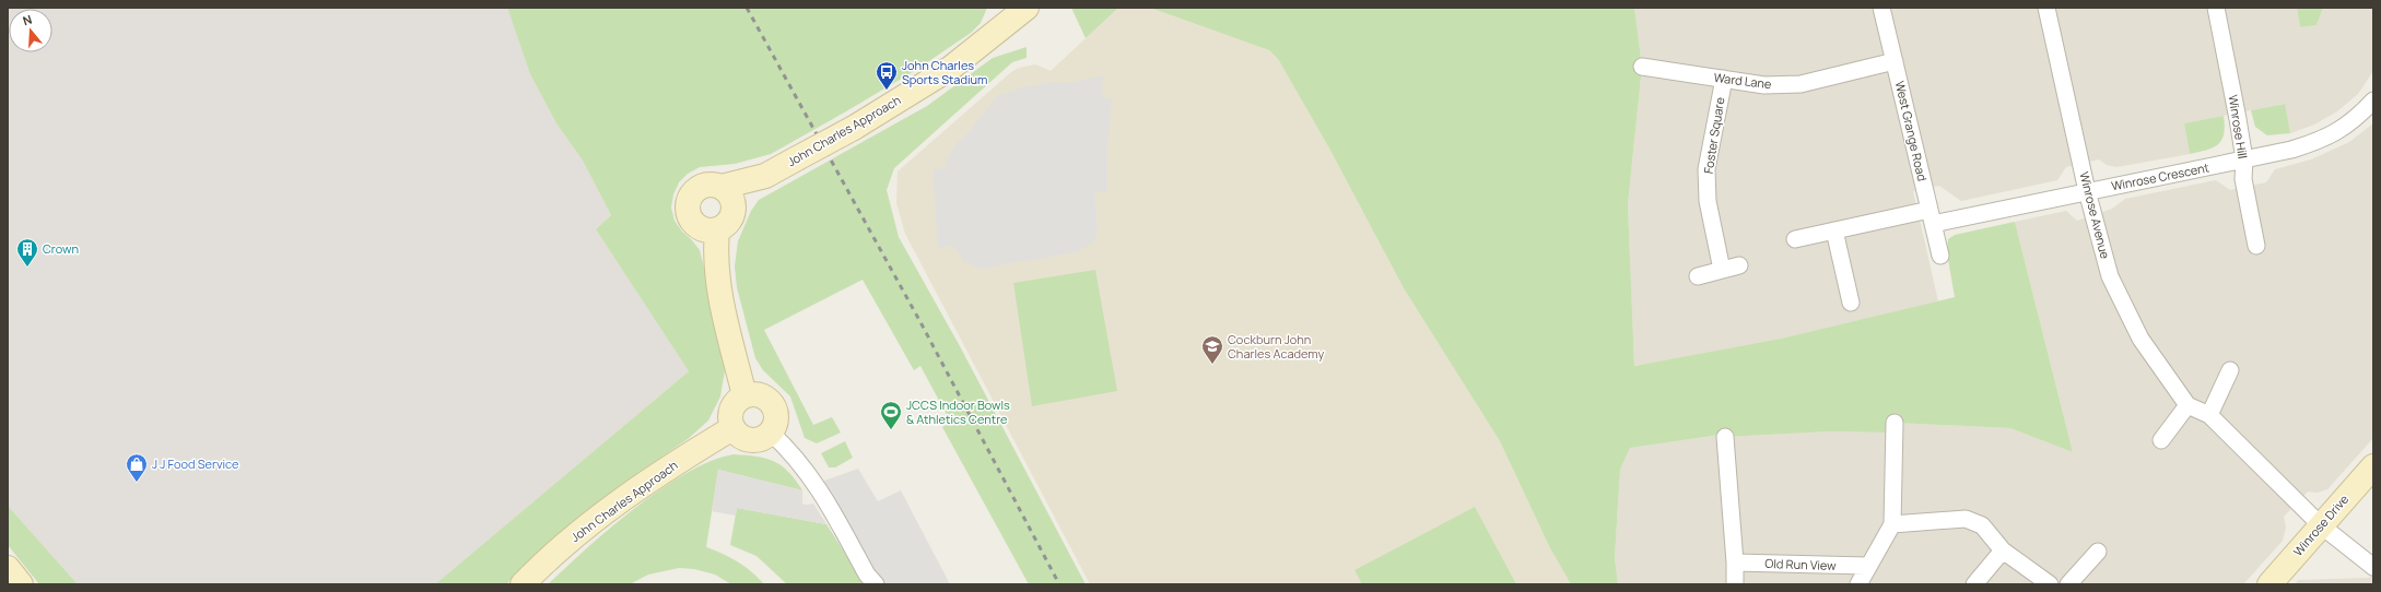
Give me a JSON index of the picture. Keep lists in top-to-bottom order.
{
  "streets": {
    "street": [
      "Ward Lane",
      "Winrose Hill",
      "John Charles Approach",
      "West Grange Road",
      "Foster Square",
      "Winrose Crescent",
      "Winrose Avenue",
      "Winrose Drive",
      "Old Run View"
    ]
  },
  "crossings": [
    ["Ward Lane", "West Grange Road"],
    ["Ward Lane", "Foster Square"],
    ["Winrose Hill", "Winrose Crescent"],
    ["West Grange Road", "Winrose Crescent"],
    ["Winrose Crescent", "Winrose Avenue"]
  ],
  "places": {
    "bus stop": ["John Charles Sports Stadium"],
    "building": ["Crown"],
    "school or university": ["Cockburn John Charles Academy"],
    "sports": ["JCCS Indoor Bowls & Athletics Centre"],
    "shop": ["J J Food Service"]
  },
  "north": "top"
}
